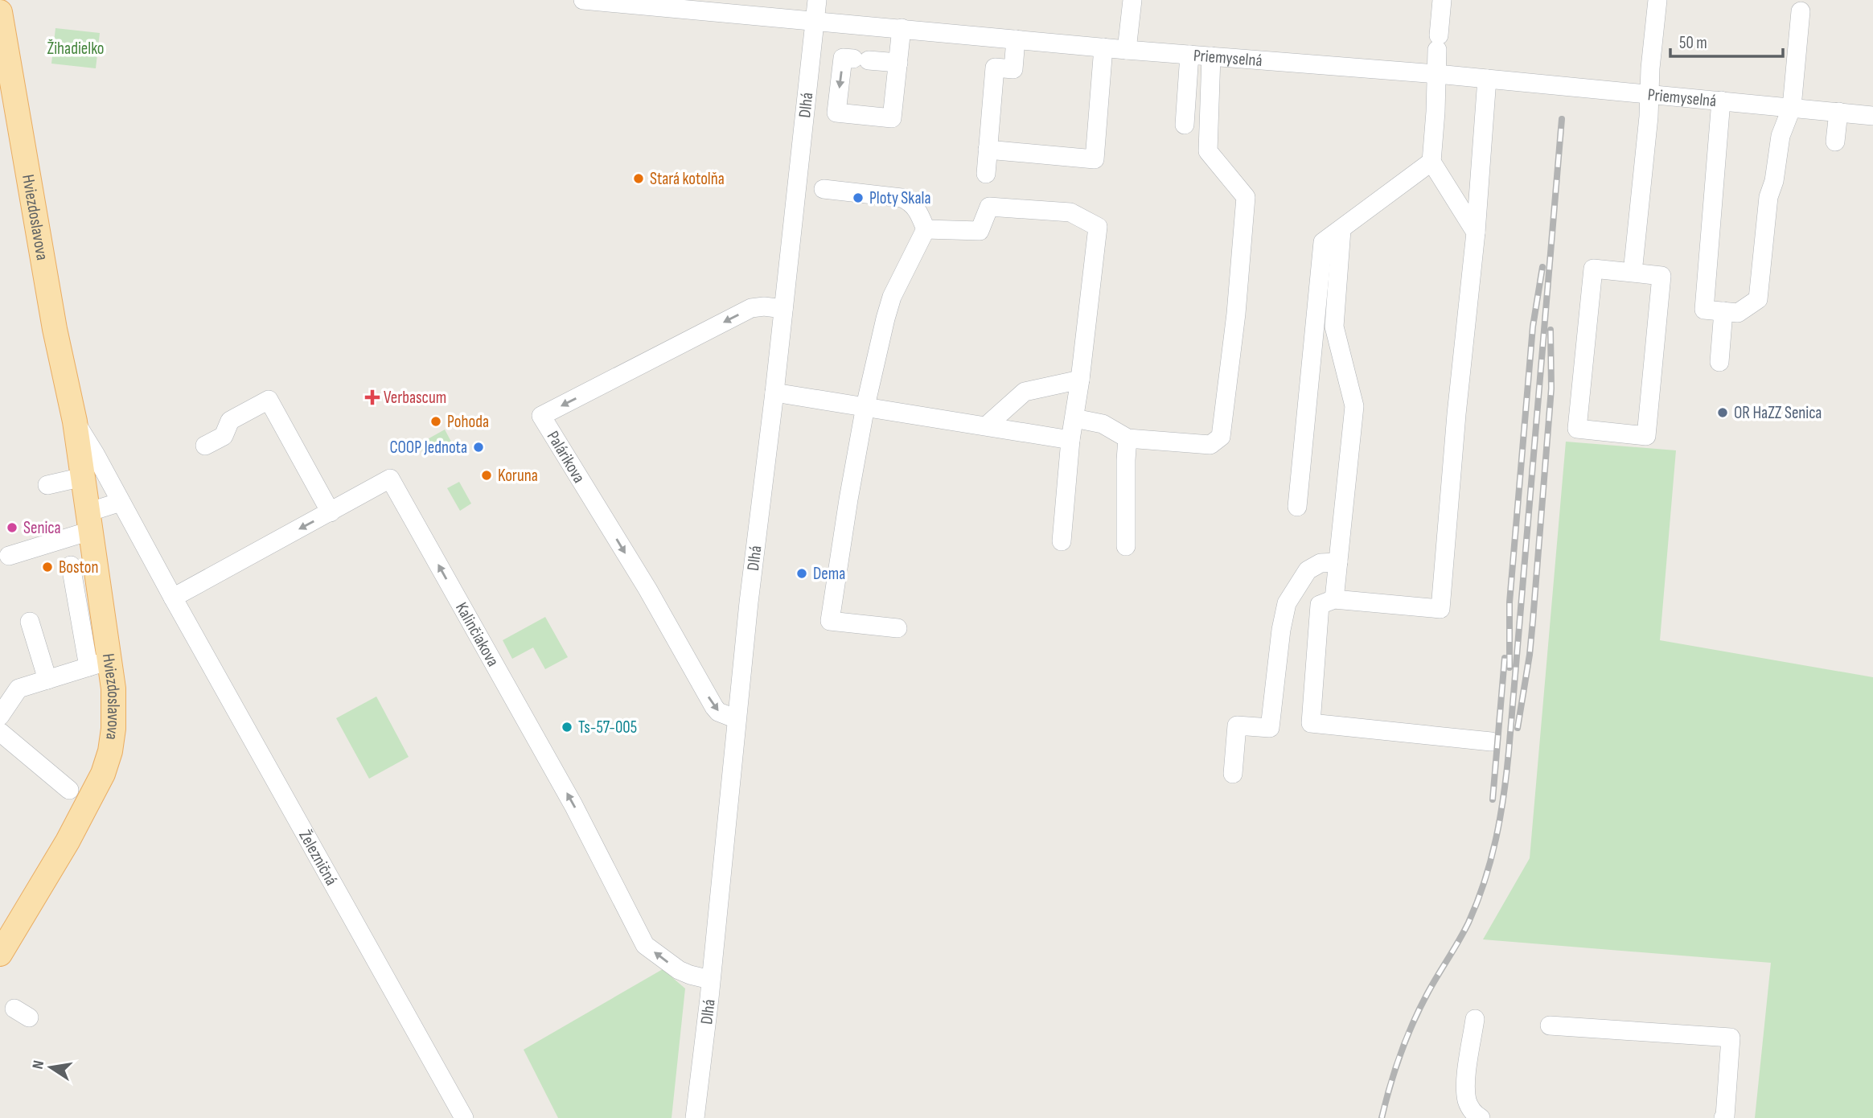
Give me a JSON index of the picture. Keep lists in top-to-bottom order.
{
  "streets": {
    "main road": ["Hviezdoslavova"],
    "street": [
      "Priemyselná",
      "Dlhá",
      "Palárikova",
      "Kalinčiakova",
      "Železničná"
    ]
  },
  "crossings": [
    ["Priemyselná", "Dlhá"],
    ["Dlhá", "Palárikova"],
    ["Dlhá", "Kalinčiakova"],
    ["Hviezdoslavova", "Kalinčiakova"],
    ["Hviezdoslavova", "Železničná"],
    ["Kalinčiakova", "Železničná"]
  ],
  "parks": ["Žihadielko"],
  "places": {
    "other": [
      "Stará kotolňa",
      "Ploty Skala",
      "OR HaZZ Senica",
      "Pohoda",
      "COOP Jednota",
      "Koruna",
      "Senica",
      "Boston",
      "Dema",
      "Ts-57-005"
    ],
    "health": ["Verbascum"]
  },
  "scale_bar": "50 m",
  "north": "left"
}
